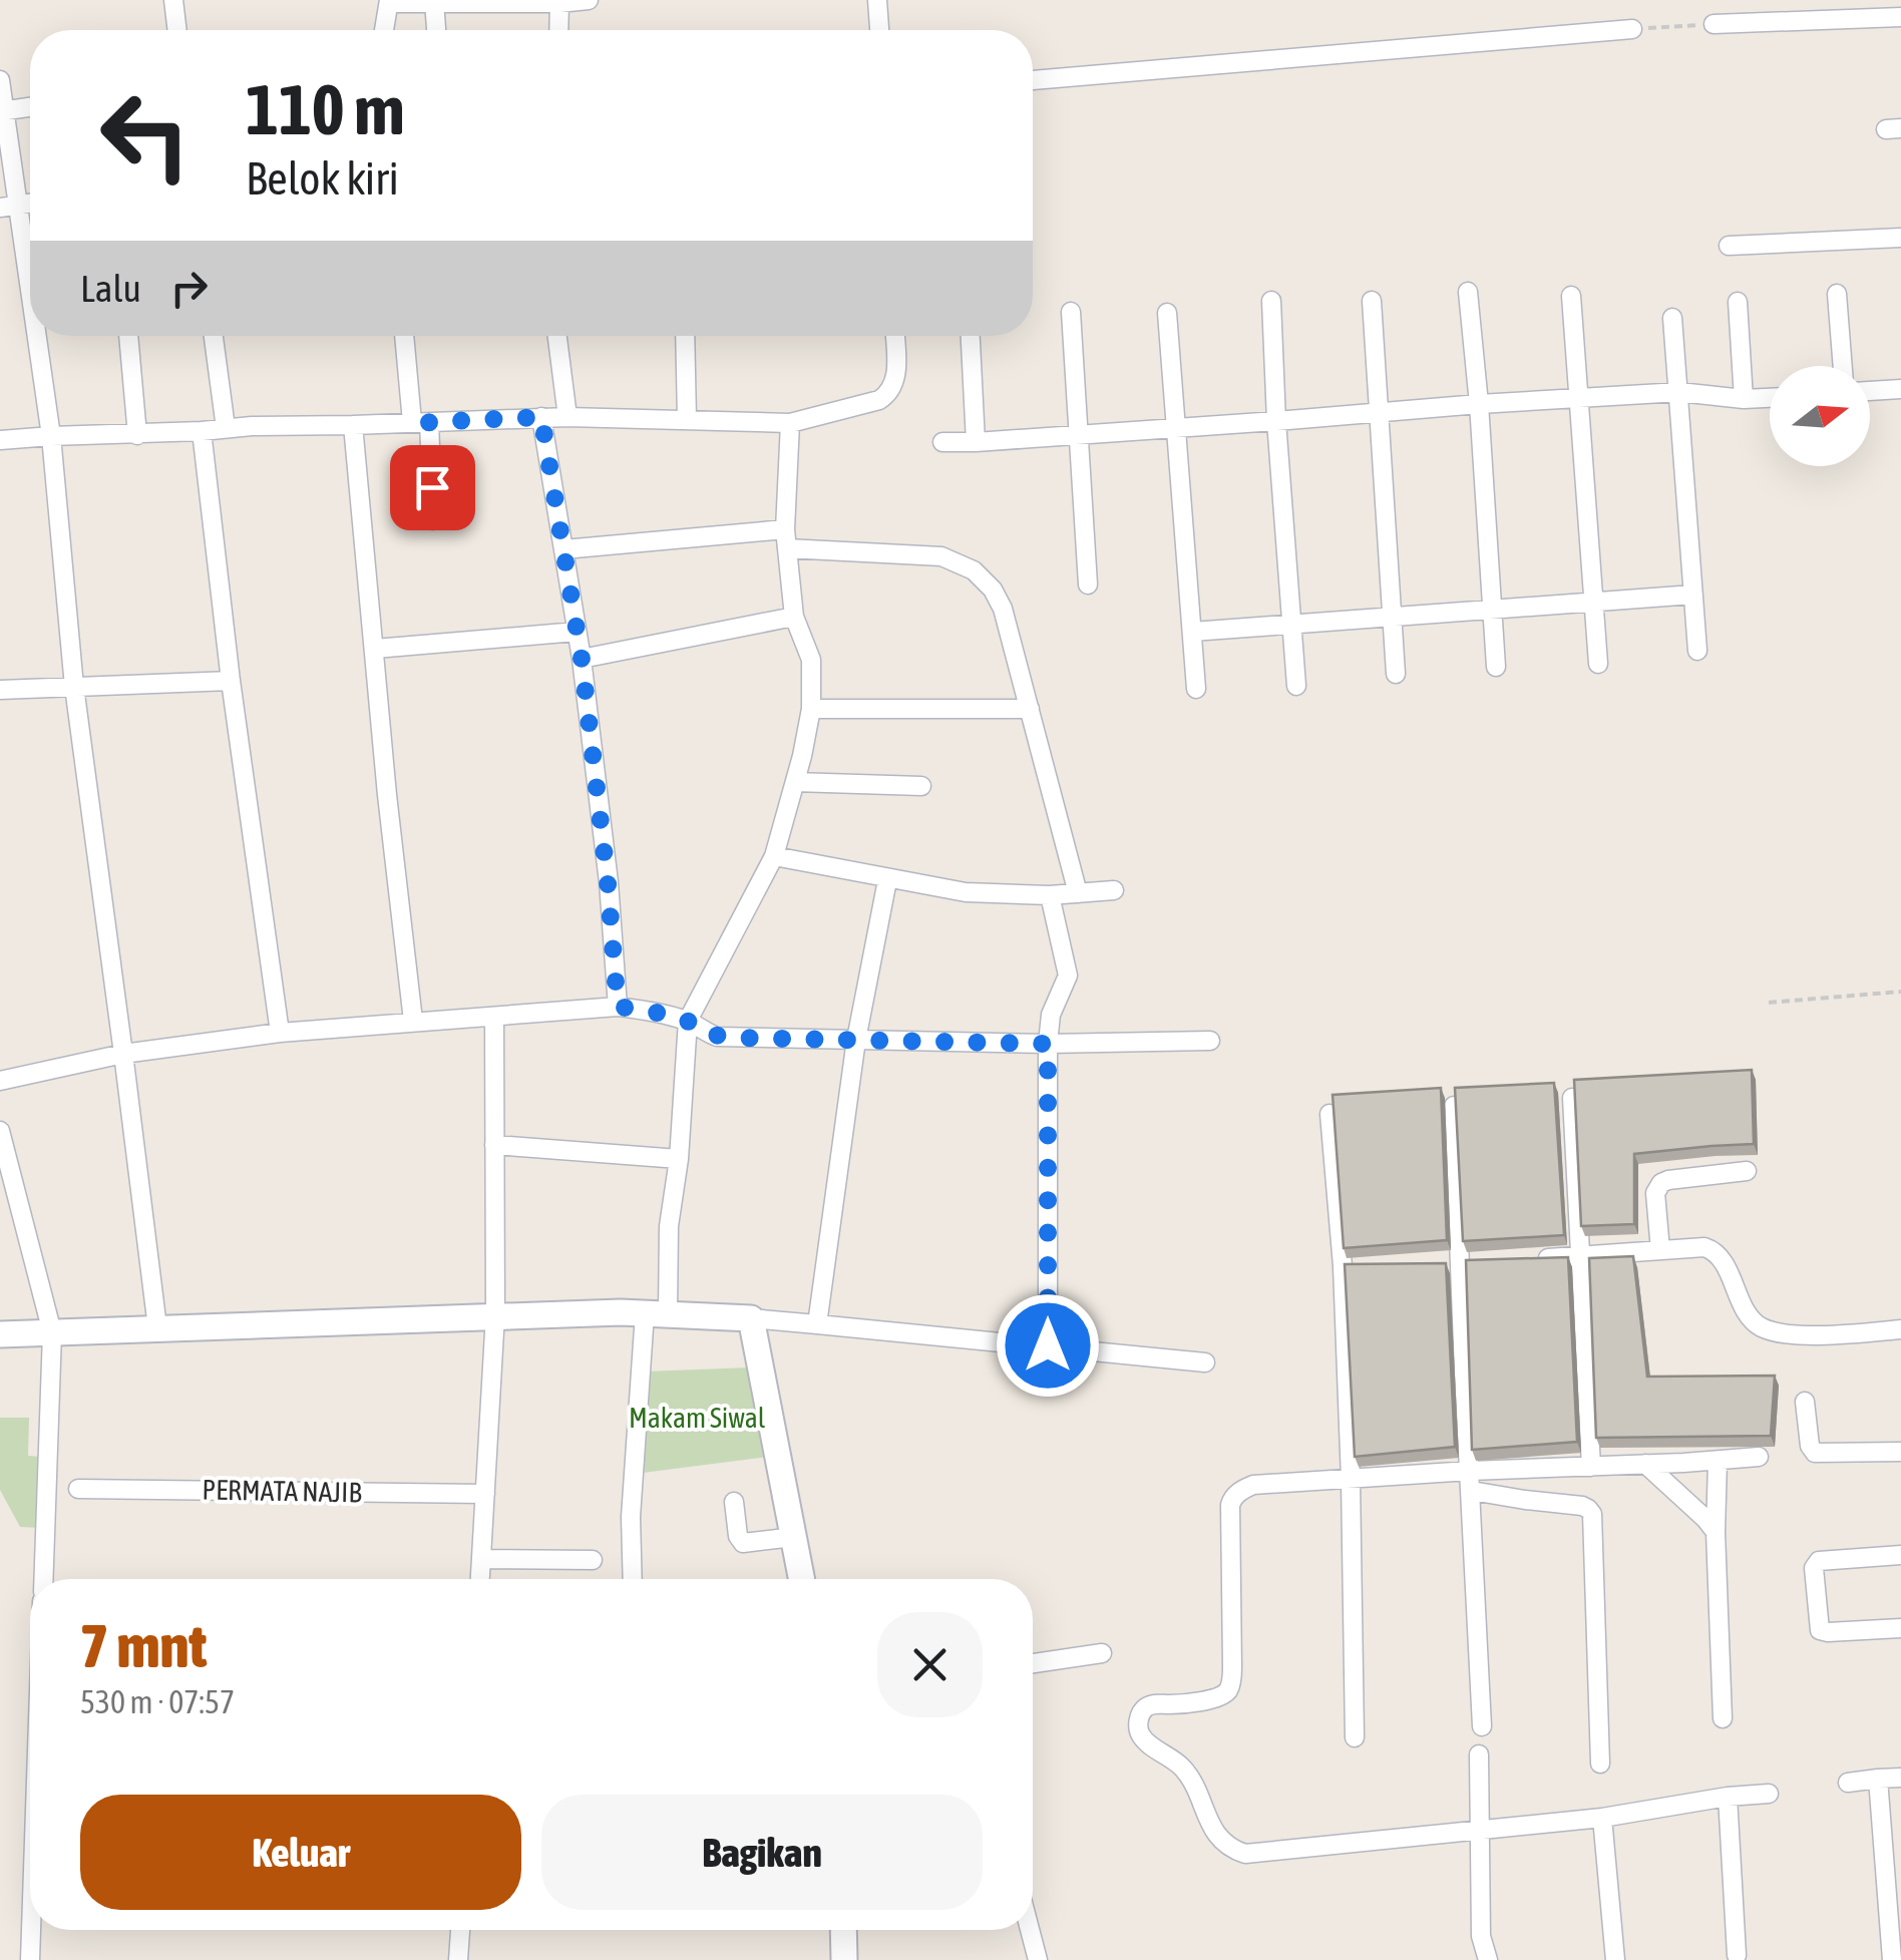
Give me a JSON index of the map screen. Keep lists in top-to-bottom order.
{
  "streets": {
    "street": ["PERMATA NAJIB"]
  },
  "parks": ["Makam Siwal"],
  "north": "right",
  "page": {
    "turn": ["110 m", "Belok kiri"],
    "then": "Lalu",
    "heading": ["7 mnt", "530 m · 07:57"],
    "buttons": ["Keluar", "Bagikan"]
  }
}
